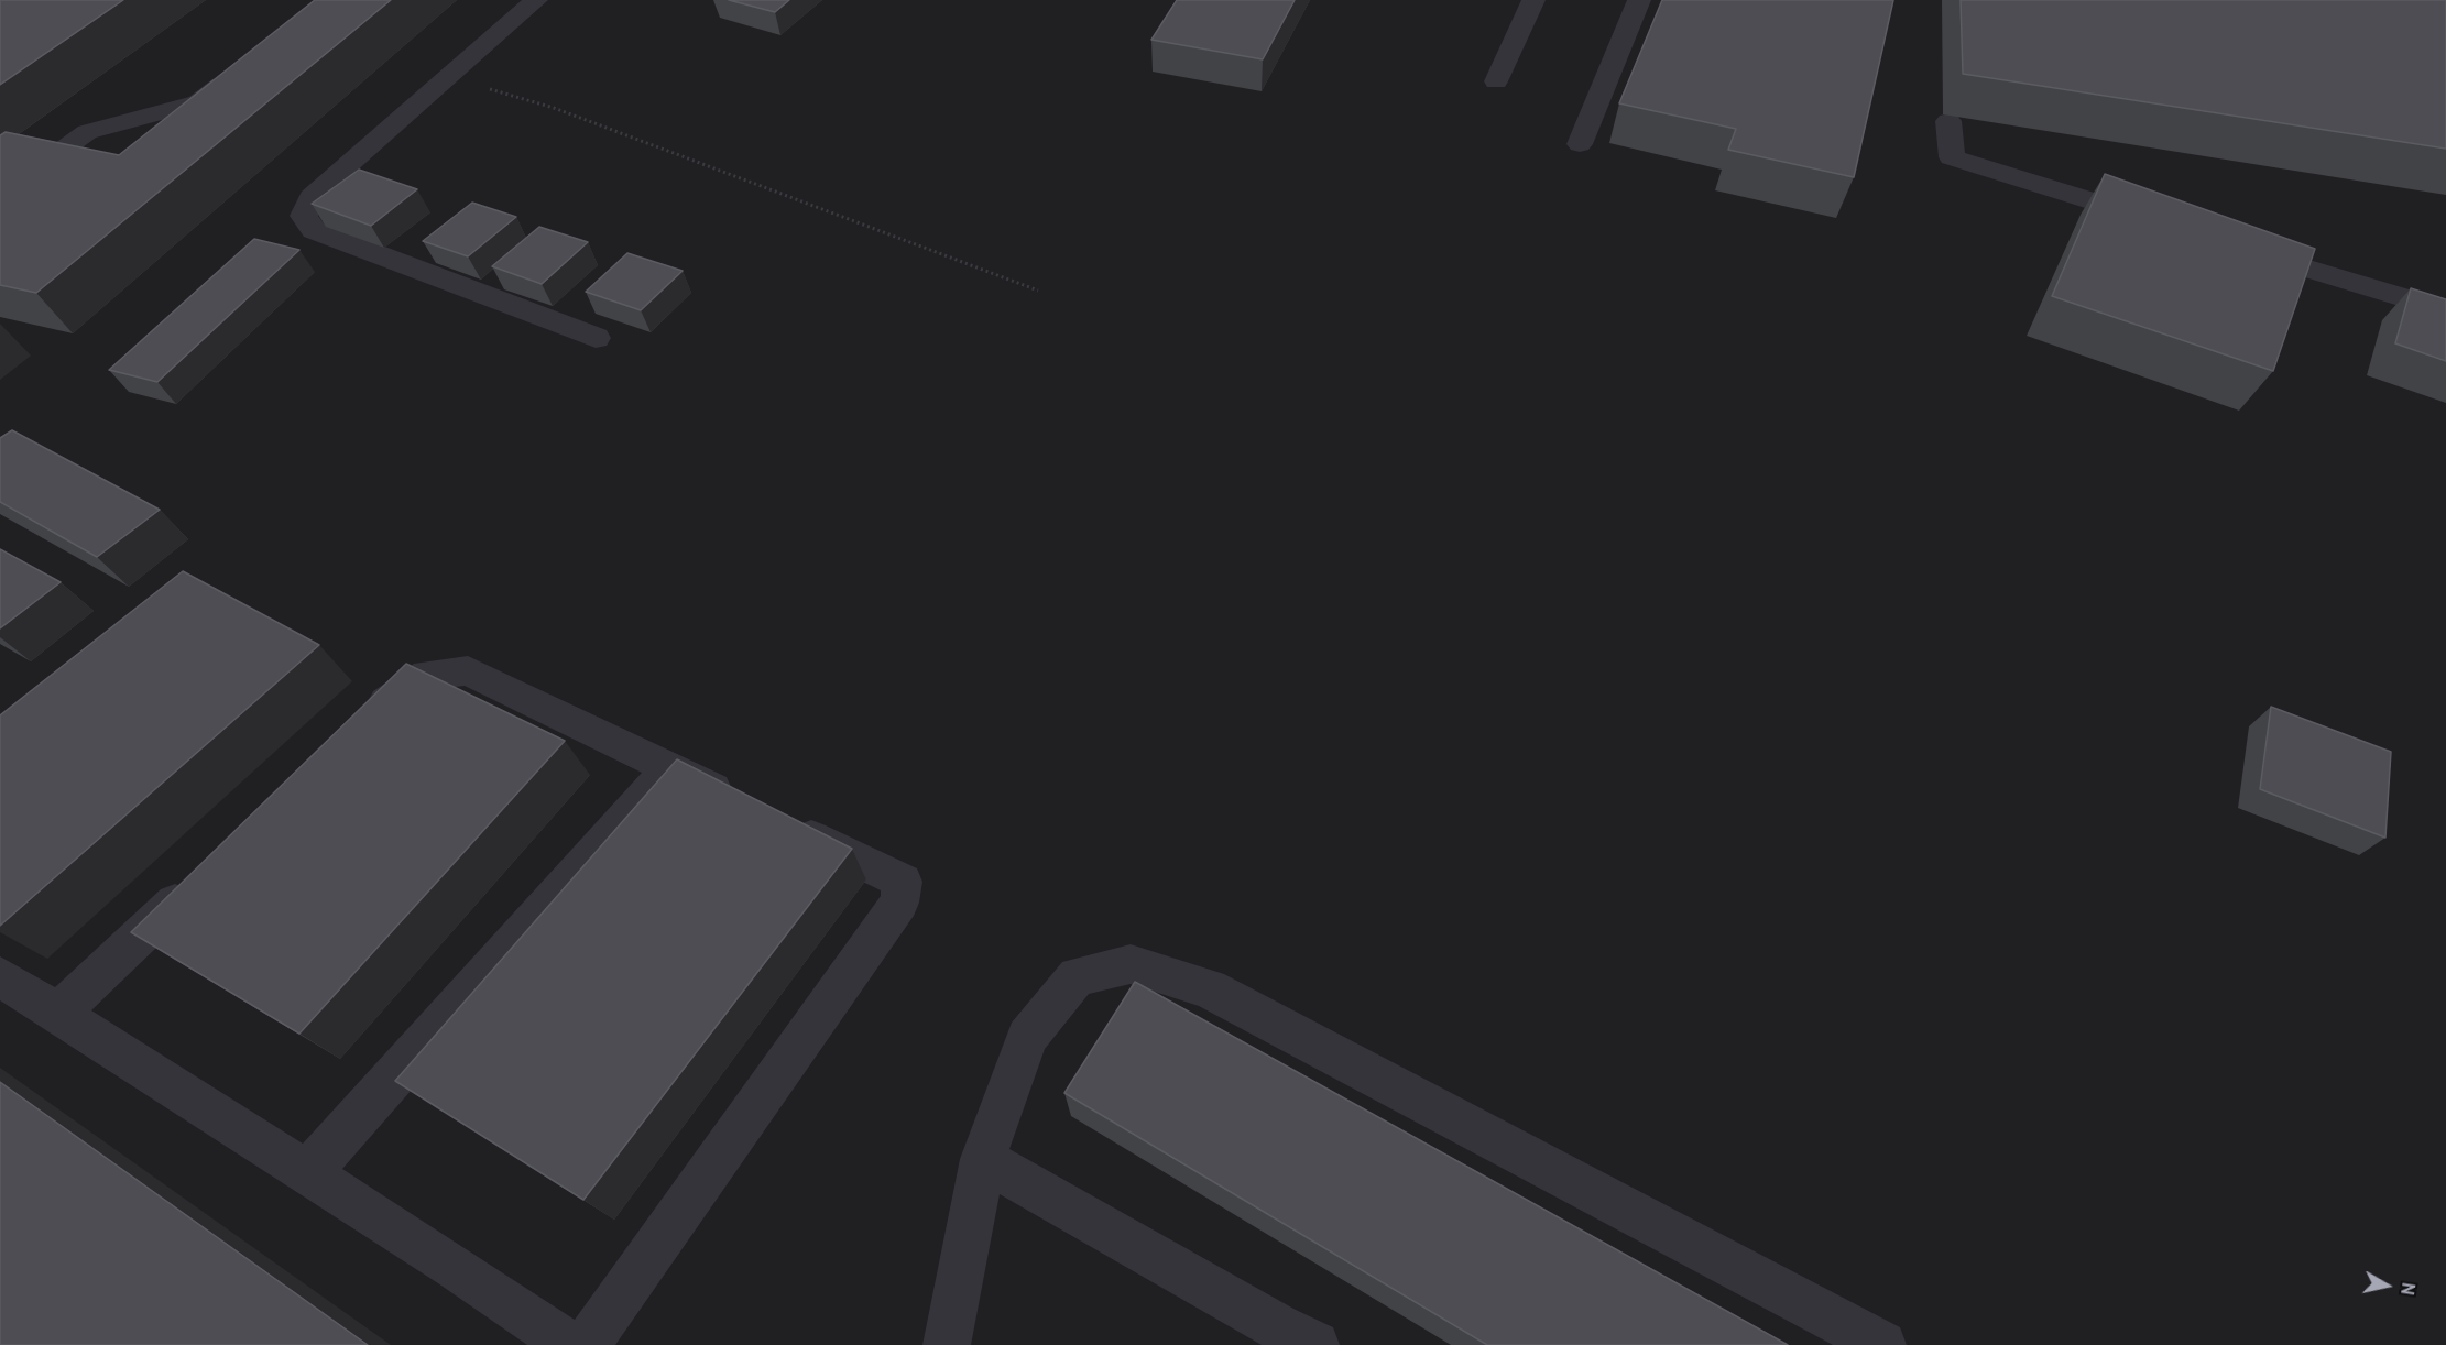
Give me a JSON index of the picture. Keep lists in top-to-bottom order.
{
  "north": "right"
}
